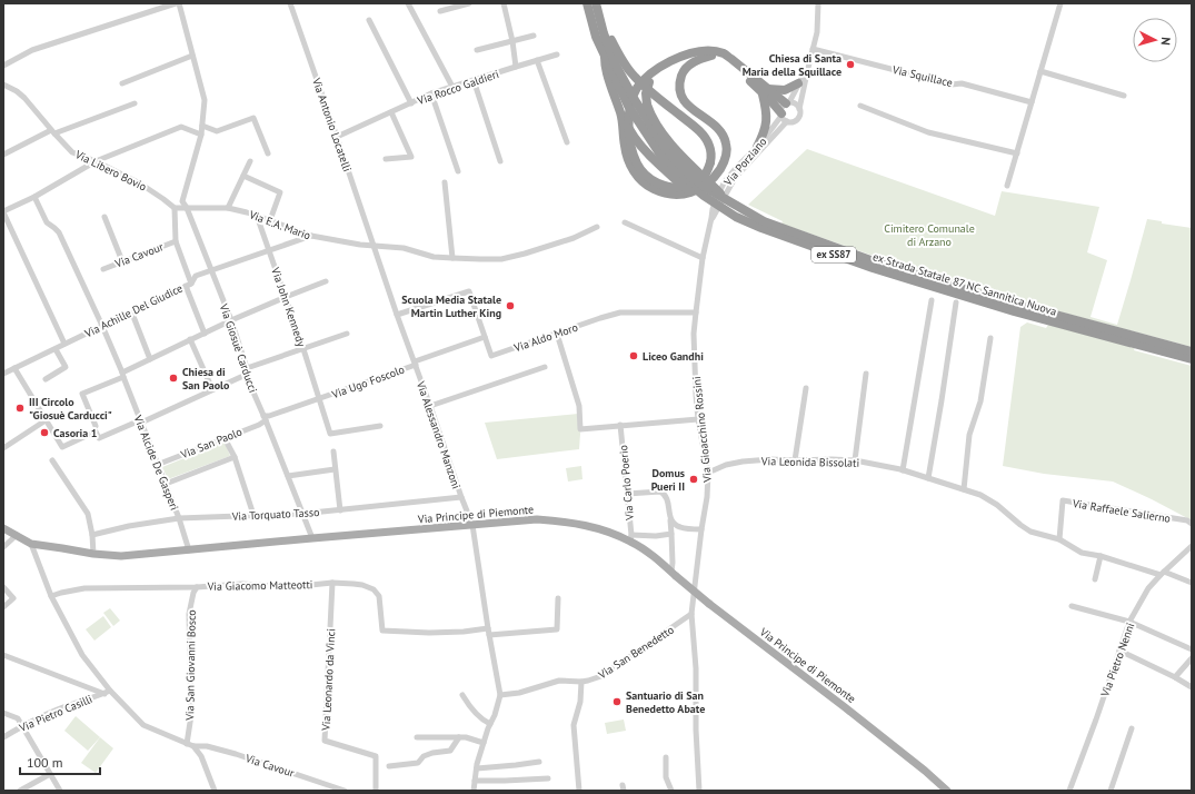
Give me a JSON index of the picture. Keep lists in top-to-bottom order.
{
  "streets": {
    "highway": ["ex SS87", "ex Strada Statale 87 NC Sannitica Nuova"],
    "main road": ["Via Principe di Piemonte"],
    "street": [
      "Via Squillace",
      "Via Rocco Galdieri",
      "Via Antonio Locatelli",
      "Via Porziano",
      "Via Libero Bovio",
      "Via E.A. Mario",
      "Via Cavour",
      "Via John Kennedy",
      "Via Achille Del Giudice",
      "Via Aldo Moro",
      "Via Giosuè Carducci",
      "Via Ugo Foscolo",
      "Via Gioacchino Rossini",
      "Via Alessandro Manzoni",
      "Via San Paolo",
      "Via Leonida Bissolati",
      "Via Alcide De Gasperi",
      "Via Carlo Poerio",
      "Via Raffaele Salierno",
      "Via Torquato Tasso",
      "Via Giacomo Matteotti",
      "Via San Benedetto",
      "Via Pietro Nenni",
      "Via San Giovanni Bosco",
      "Via Leonardo da Vinci",
      "Via Pietro Casilli"
    ]
  },
  "crossings": [
    ["Via Squillace", "Via Porziano"],
    ["Via Rocco Galdieri", "Via Antonio Locatelli"],
    ["Via Antonio Locatelli", "Via E.A. Mario"],
    ["Via Antonio Locatelli", "Via Alessandro Manzoni"],
    ["Via Porziano", "Via Gioacchino Rossini"],
    ["Via E.A. Mario", "Via John Kennedy"],
    ["Via E.A. Mario", "Via Achille Del Giudice"],
    ["Via E.A. Mario", "Via Giosuè Carducci"],
    ["Via E.A. Mario", "Via Alessandro Manzoni"],
    ["Via John Kennedy", "Via Achille Del Giudice"],
    ["Via John Kennedy", "Via Ugo Foscolo"],
    ["Via Achille Del Giudice", "Via Giosuè Carducci"],
    ["Via Achille Del Giudice", "Via Alcide De Gasperi"],
    ["Via Aldo Moro", "Via Gioacchino Rossini"],
    ["Via Giosuè Carducci", "Via Ugo Foscolo"],
    ["Via Giosuè Carducci", "Via San Paolo"],
    ["Via Giosuè Carducci", "Via Torquato Tasso"],
    ["Via Giosuè Carducci", "Via Principe di Piemonte"],
    ["Via Ugo Foscolo", "Via Alessandro Manzoni"],
    ["Via Ugo Foscolo", "Via San Paolo"],
    ["Via Gioacchino Rossini", "Via Leonida Bissolati"],
    ["Via Gioacchino Rossini", "Via San Benedetto"],
    ["Via Alessandro Manzoni", "Via Torquato Tasso"],
    ["Via Alessandro Manzoni", "Via Principe di Piemonte"],
    ["Via Alessandro Manzoni", "Via Giacomo Matteotti"],
    ["Via Alessandro Manzoni", "Via San Benedetto"],
    ["Via San Paolo", "Via Alcide De Gasperi"],
    ["Via Leonida Bissolati", "Via Raffaele Salierno"],
    ["Via Leonida Bissolati", "Via Pietro Nenni"],
    ["Via Alcide De Gasperi", "Via Torquato Tasso"],
    ["Via Alcide De Gasperi", "Via Principe di Piemonte"],
    ["Via Carlo Poerio", "Via Principe di Piemonte"],
    ["Via Giacomo Matteotti", "Via San Giovanni Bosco"],
    ["Via Giacomo Matteotti", "Via Leonardo da Vinci"]
  ],
  "parks": ["Cimitero Comunale di Arzano"],
  "places": [
    "Chiesa di Santa Maria della Squillace",
    "Scuola Media Statale Martin Luther King",
    "Liceo Gandhi",
    "Chiesa di San Paolo",
    "III Circolo \"Giosuè Carducci\"",
    "Casoria 1",
    "Domus Pueri II",
    "Santuario di San Benedetto Abate"
  ],
  "scale_bar": "100 m",
  "north": "right"
}
